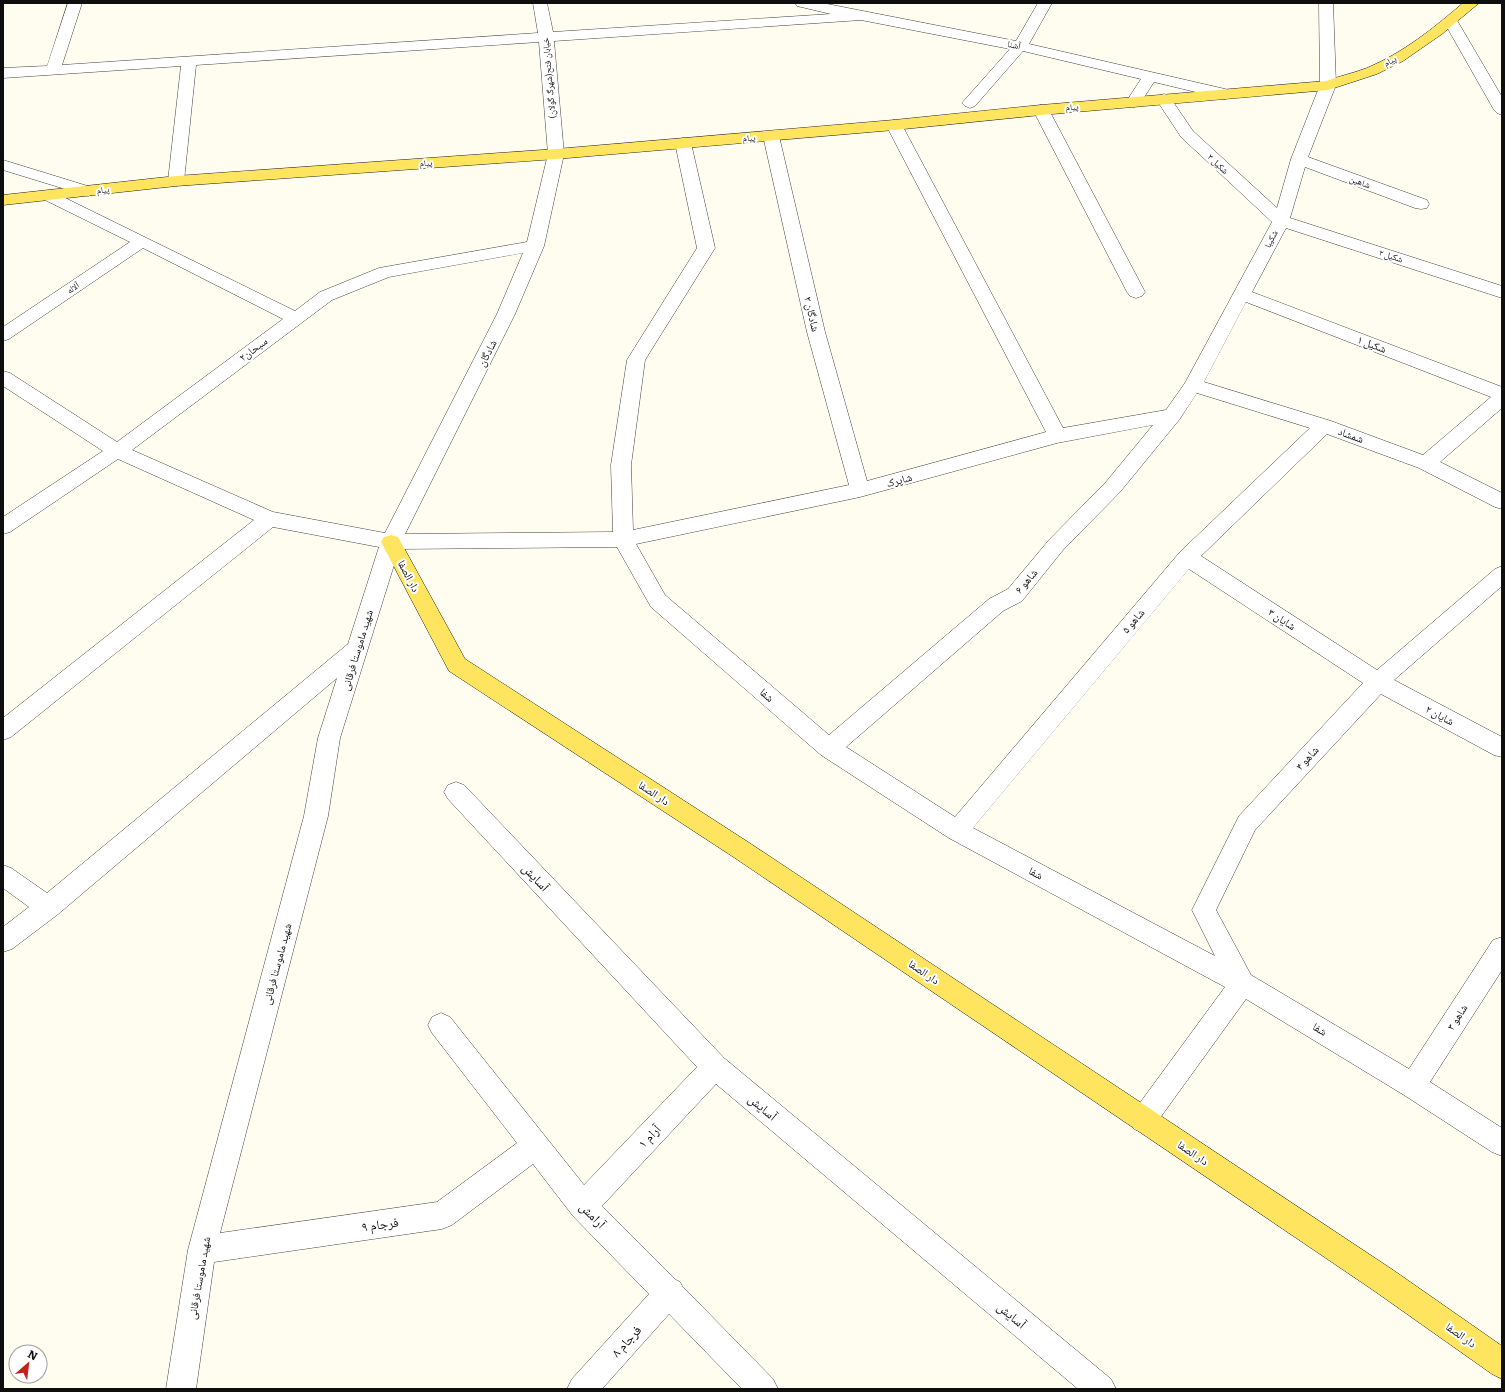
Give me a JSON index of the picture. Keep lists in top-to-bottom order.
{
  "streets": {
    "main road": ["پیام", "دار الصفا"],
    "street": [
      "آشنا",
      "خیابان فتح(شهرگ گولان)",
      "شکیل ۳",
      "شاهین",
      "شکیبا",
      "شکیل ۲",
      "آلاله",
      "شادگان ۲",
      "شکیل ۱",
      "سبحان۲",
      "شادگان",
      "شمشاد",
      "شاپرک",
      "شاهو ۶",
      "شایان ۳",
      "شاهو ۵",
      "شهید ماموستا فرقانی",
      "شفا",
      "شایان ۲",
      "شاهو ۴",
      "آسایش",
      "شاهو ۳",
      "آرام ۱",
      "آرامش",
      "فرجام ۹",
      "فرجام ۸"
    ]
  },
  "crossings": [
    ["آشنا", "پیام"],
    ["پیام", "خیابان فتح(شهرگ گولان)"],
    ["پیام", "شکیل ۳"],
    ["پیام", "شکیبا"],
    ["پیام", "شادگان ۲"],
    ["پیام", "شادگان"],
    ["خیابان فتح(شهرگ گولان)", "شادگان"],
    ["شکیل ۳", "شکیبا"],
    ["شکیل ۳", "شکیل ۲"],
    ["شاهین", "شکیبا"],
    ["شکیبا", "شکیل ۲"],
    ["شکیبا", "شکیل ۱"],
    ["شکیبا", "شمشاد"],
    ["شکیبا", "شاهو ۶"],
    ["شادگان ۲", "شاپرک"],
    ["سبحان۲", "شادگان"],
    ["سبحان۲", "شاپرک"],
    ["شادگان", "شاپرک"],
    ["شادگان", "دار الصفا"],
    ["شادگان", "شهید ماموستا فرقانی"],
    ["شمشاد", "شاهو ۶"],
    ["شمشاد", "شاهو ۵"],
    ["شاپرک", "دار الصفا"],
    ["شاپرک", "شاهو ۶"],
    ["شاپرک", "شهید ماموستا فرقانی"],
    ["شاپرک", "شفا"],
    ["دار الصفا", "شهید ماموستا فرقانی"],
    ["شاهو ۶", "شفا"],
    ["شایان ۳", "شاهو ۵"],
    ["شایان ۳", "شایان ۲"],
    ["شایان ۳", "شاهو ۴"],
    ["شاهو ۵", "شفا"],
    ["شهید ماموستا فرقانی", "فرجام ۹"],
    ["شفا", "شاهو ۴"],
    ["شفا", "شاهو ۳"],
    ["شایان ۲", "شاهو ۴"],
    ["آسایش", "آرام ۱"],
    ["آرام ۱", "آرامش"],
    ["آرامش", "فرجام ۹"],
    ["آرامش", "فرجام ۸"]
  ],
  "north": "top right"
}
